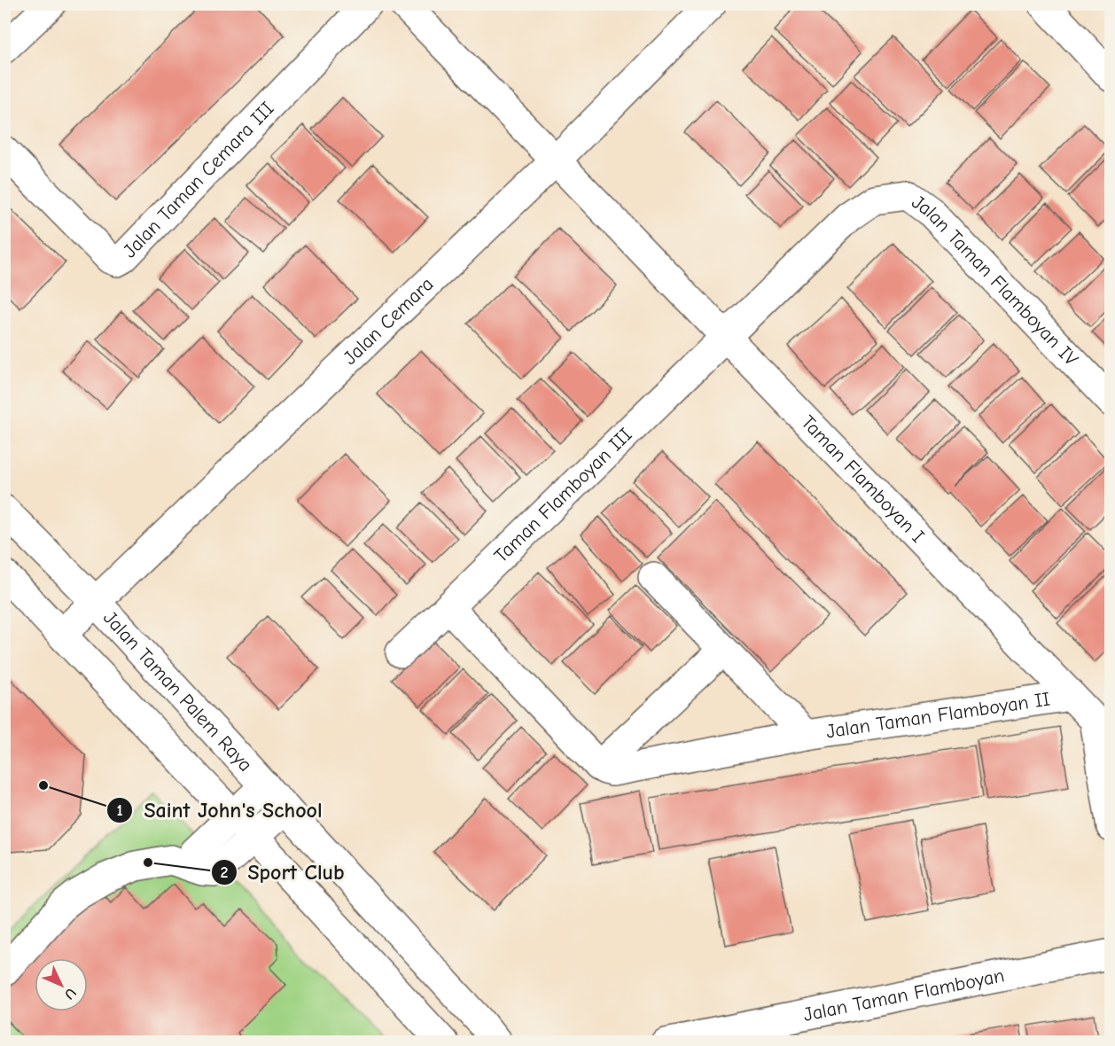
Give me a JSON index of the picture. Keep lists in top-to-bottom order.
{
  "streets": {
    "street": [
      "Jalan Taman Cemara III",
      "Jalan Taman Flamboyan IV",
      "Jalan Cemara",
      "Taman Flamboyan I",
      "Taman Flamboyan III",
      "Jalan Taman Palem Raya",
      "Jalan Taman Flamboyan II",
      "Jalan Taman Flamboyan"
    ]
  },
  "crossings": [
    ["Jalan Taman Flamboyan IV", "Taman Flamboyan I"],
    ["Jalan Taman Flamboyan IV", "Taman Flamboyan III"],
    ["Jalan Cemara", "Taman Flamboyan I"],
    ["Jalan Cemara", "Jalan Taman Palem Raya"],
    ["Taman Flamboyan I", "Taman Flamboyan III"],
    ["Taman Flamboyan I", "Jalan Taman Flamboyan II"]
  ],
  "places": ["Saint John's School", "Sport Club"],
  "north": "bottom right"
}
